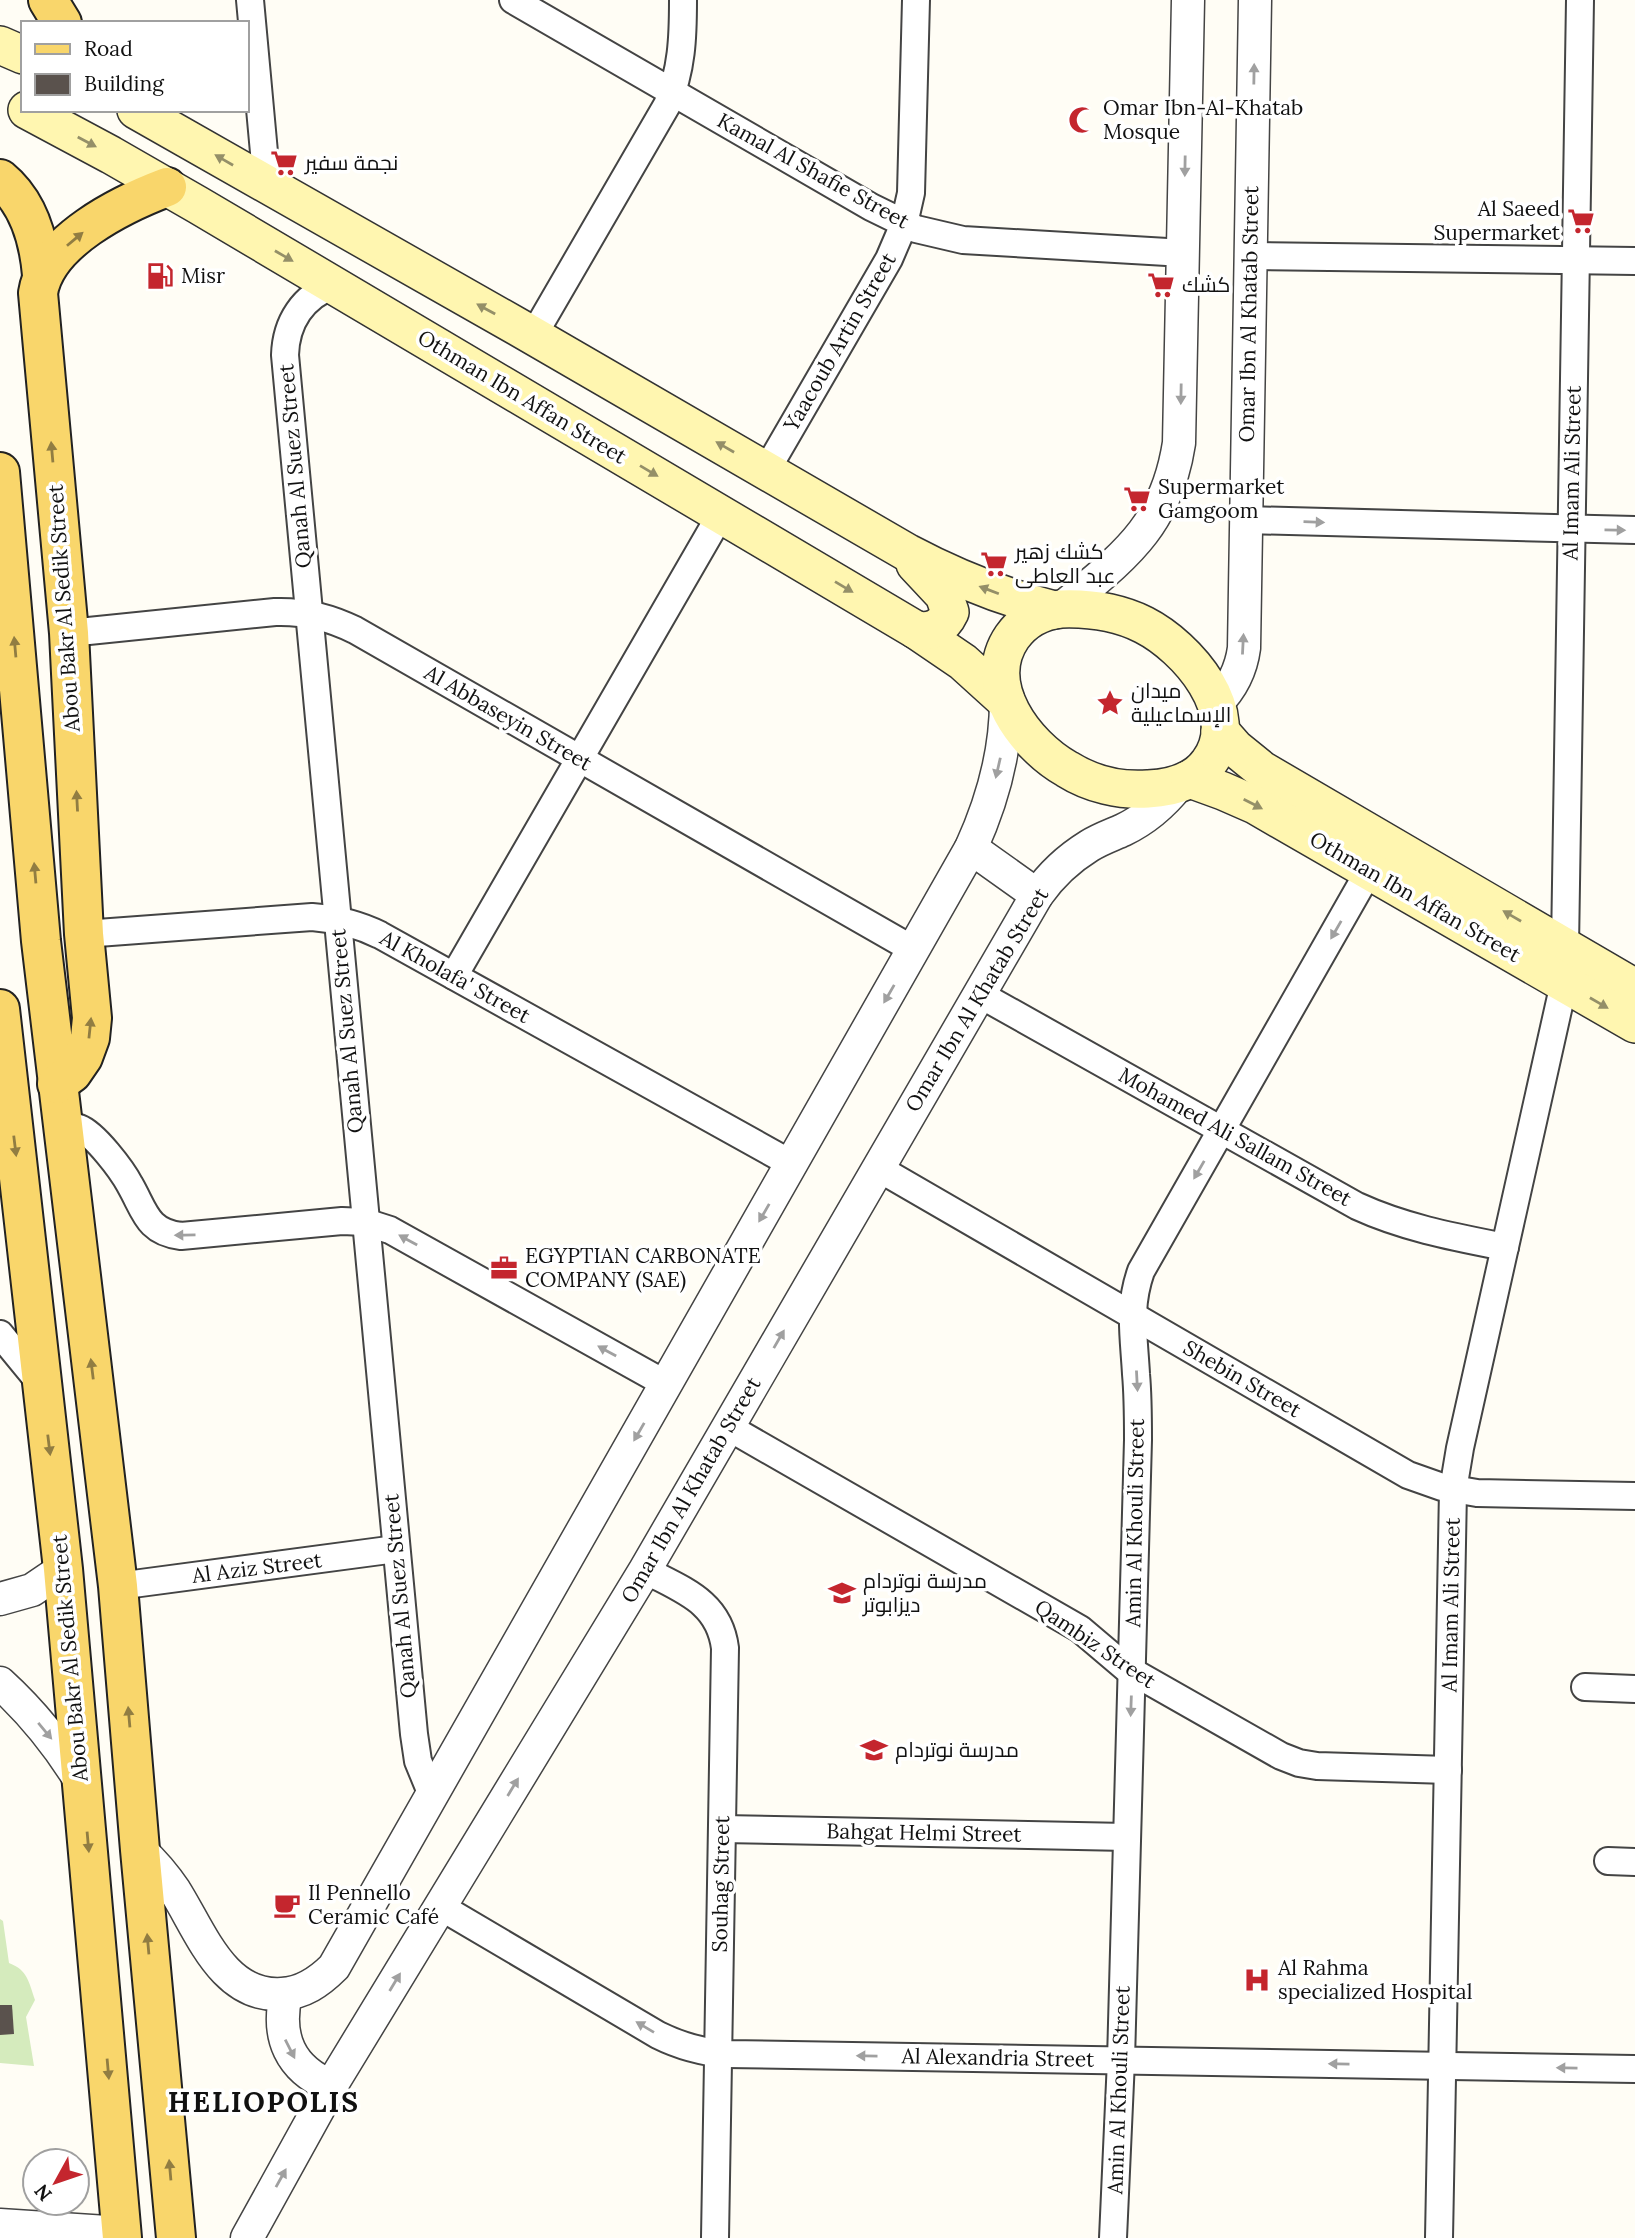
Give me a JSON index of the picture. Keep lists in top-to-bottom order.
{
  "streets": {
    "main road": ["Othman Ibn Affan Street", "Abou Bakr Al Sedik Street"],
    "street": [
      "Kamal Al Shafie Street",
      "Omar Ibn Al Khatab Street",
      "Yaacoub Artin Street",
      "Qanah Al Suez Street",
      "Al Imam Ali Street",
      "Al Abbaseyin Street",
      "Al Kholafa' Street",
      "Mohamed Ali Sallam Street",
      "Shebin Street",
      "Amin Al Khouli Street",
      "Al Aziz Street",
      "Qambiz Street",
      "Bahgat Helmi Street",
      "Souhag Street",
      "Al Alexandria Street"
    ]
  },
  "crossings": [
    ["Kamal Al Shafie Street", "Yaacoub Artin Street"],
    ["Omar Ibn Al Khatab Street", "Othman Ibn Affan Street"],
    ["Omar Ibn Al Khatab Street", "Mohamed Ali Sallam Street"],
    ["Omar Ibn Al Khatab Street", "Shebin Street"],
    ["Omar Ibn Al Khatab Street", "Qambiz Street"],
    ["Omar Ibn Al Khatab Street", "Souhag Street"],
    ["Omar Ibn Al Khatab Street", "Al Alexandria Street"],
    ["Othman Ibn Affan Street", "Qanah Al Suez Street"],
    ["Othman Ibn Affan Street", "Al Imam Ali Street"],
    ["Othman Ibn Affan Street", "Amin Al Khouli Street"],
    ["Qanah Al Suez Street", "Al Abbaseyin Street"],
    ["Qanah Al Suez Street", "Al Kholafa' Street"],
    ["Qanah Al Suez Street", "Al Aziz Street"],
    ["Al Imam Ali Street", "Mohamed Ali Sallam Street"],
    ["Al Imam Ali Street", "Shebin Street"],
    ["Al Imam Ali Street", "Qambiz Street"],
    ["Al Imam Ali Street", "Al Alexandria Street"],
    ["Abou Bakr Al Sedik Street", "Al Abbaseyin Street"],
    ["Abou Bakr Al Sedik Street", "Al Kholafa' Street"],
    ["Mohamed Ali Sallam Street", "Amin Al Khouli Street"],
    ["Shebin Street", "Amin Al Khouli Street"],
    ["Amin Al Khouli Street", "Qambiz Street"],
    ["Amin Al Khouli Street", "Bahgat Helmi Street"],
    ["Amin Al Khouli Street", "Al Alexandria Street"],
    ["Bahgat Helmi Street", "Souhag Street"],
    ["Souhag Street", "Al Alexandria Street"]
  ],
  "one_way": ["Amin Al Khouli Street", "Al Alexandria Street"],
  "districts": ["HELIOPOLIS"],
  "places": {
    "mosque": ["Omar Ibn-Al-Khatab Mosque"],
    "supermarket": [
      "نجمة سفير",
      "Al Saeed Supermarket",
      "كشك",
      "Supermarket Gamgoom",
      "كشك زهير عبد العاطى"
    ],
    "fuel station": ["Misr"],
    "place": ["ميدان الإسماعيلية"],
    "office": ["EGYPTIAN CARBONATE COMPANY (SAE)"],
    "school or university": ["مدرسة نوتردام ديزابوتر", "مدرسة نوتردام"],
    "cafe": ["Il Pennello Ceramic Café"],
    "hospital": ["Al Rahma specialized Hospital"]
  },
  "legend": ["Road", "Building"],
  "north": "bottom left"
}
